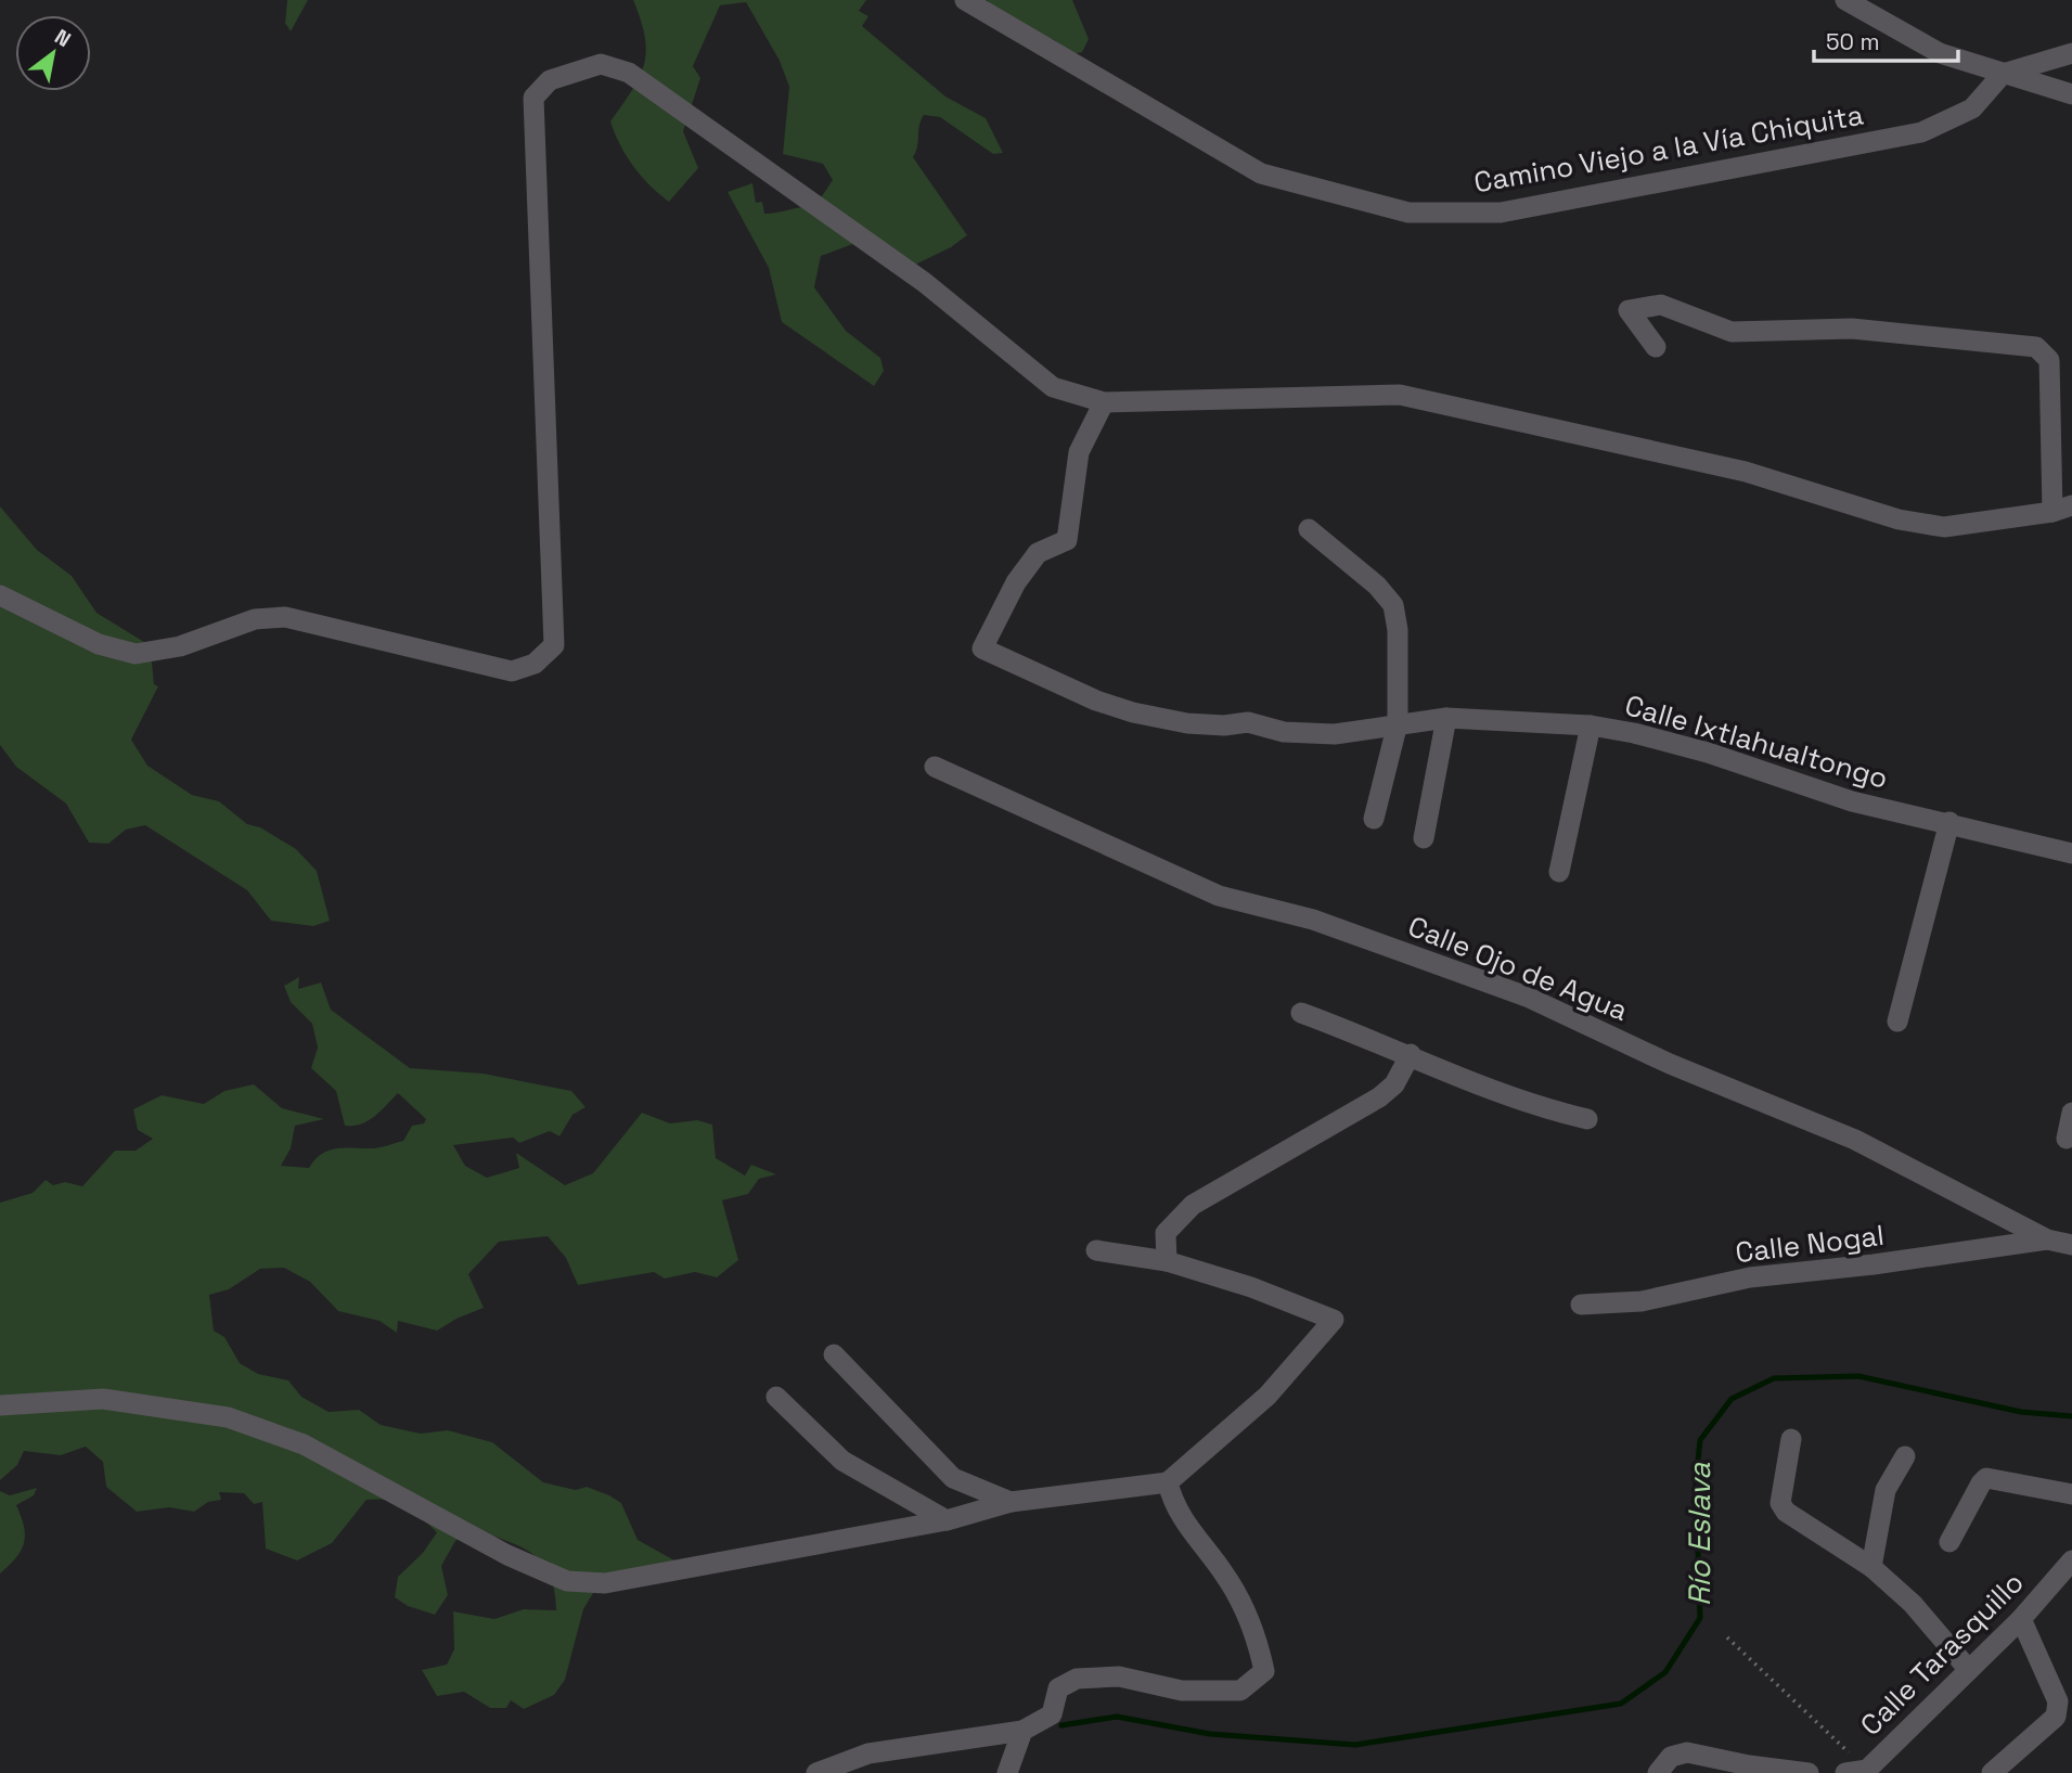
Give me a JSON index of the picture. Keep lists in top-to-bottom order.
{
  "streets": {
    "street": [
      "Camino Viejo a la Vía Chiquita",
      "Calle Ixtlahualtongo",
      "Calle Ojo de Agua",
      "Calle Nogal",
      "Calle Tarasquillo"
    ]
  },
  "crossings": [
    ["Calle Ojo de Agua", "Calle Nogal"]
  ],
  "water": ["Río Eslava"],
  "scale_bar": "50 m",
  "north": "top right"
}
